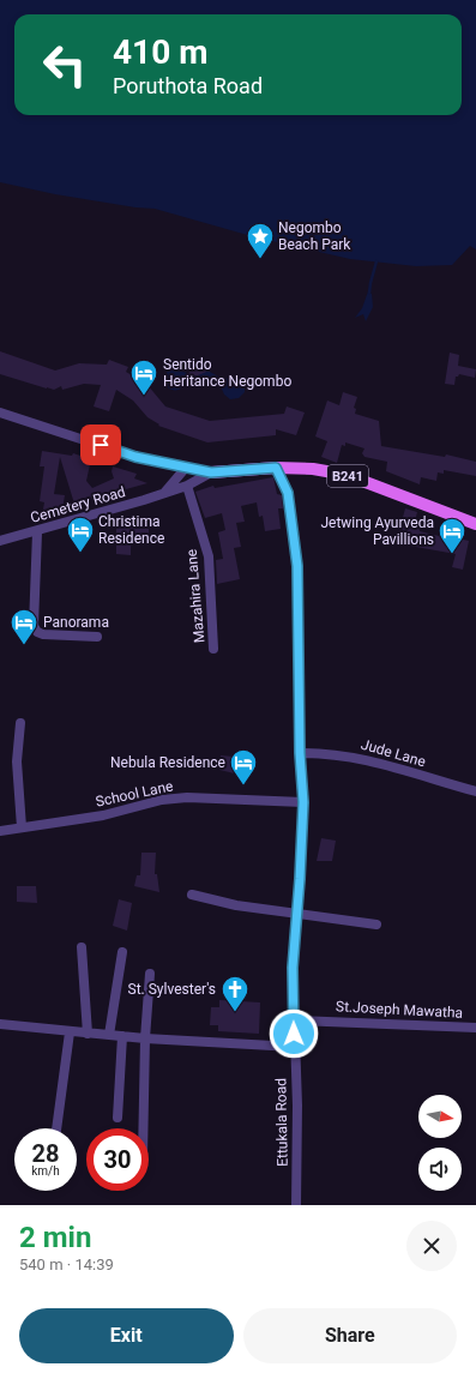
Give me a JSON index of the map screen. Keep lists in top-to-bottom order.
{
  "streets": {
    "main road": ["B241"],
    "street": [
      "Cemetery Road",
      "Mazahira Lane",
      "Jude Lane",
      "School Lane",
      "St.Joseph Mawatha",
      "Ettukala Road"
    ]
  },
  "crossings": [
    ["B241", "Cemetery Road"],
    ["B241", "Ettukala Road"],
    ["Cemetery Road", "Mazahira Lane"],
    ["Jude Lane", "Ettukala Road"],
    ["School Lane", "Ettukala Road"],
    ["St.Joseph Mawatha", "Ettukala Road"]
  ],
  "places": {
    "place": ["Negombo Beach Park"],
    "hotel": [
      "Sentido Heritance Negombo",
      "Christima Residence",
      "Jetwing Ayurveda Pavillions",
      "Panorama",
      "Nebula Residence"
    ],
    "church": ["St. Sylvester's"]
  },
  "north": "right",
  "page": {
    "turn": ["410 m", "Poruthota Road"],
    "speed": "28 km/h",
    "limit": "30",
    "heading": ["2 min", "540 m · 14:39"],
    "buttons": ["Exit", "Share"]
  }
}
